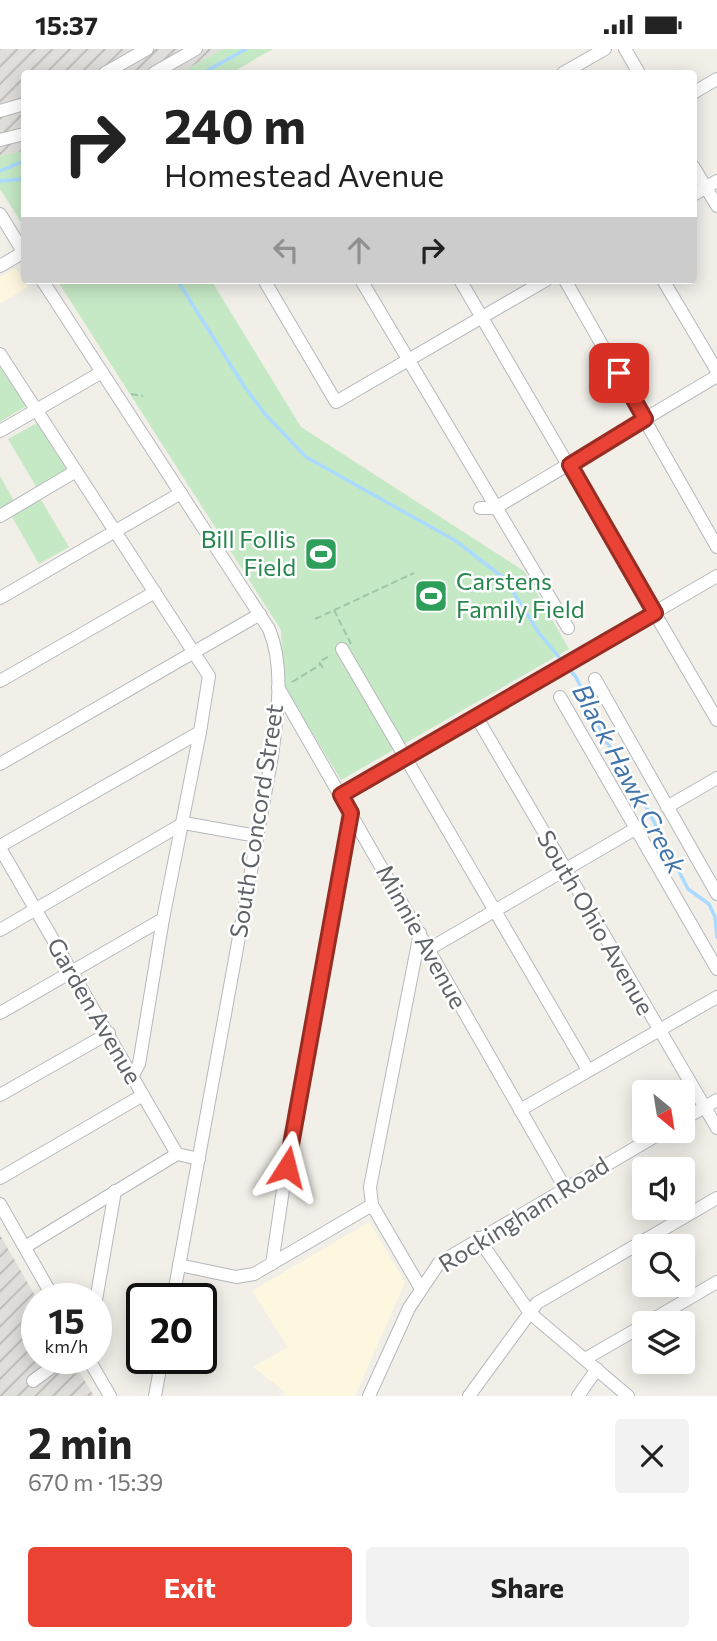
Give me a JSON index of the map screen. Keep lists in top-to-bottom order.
{
  "streets": {
    "street": [
      "South Concord Street",
      "South Ohio Avenue",
      "Minnie Avenue",
      "Garden Avenue",
      "Rockingham Road"
    ]
  },
  "crossings": [
    ["South Concord Street", "Minnie Avenue"],
    ["Minnie Avenue", "Rockingham Road"]
  ],
  "water": ["Black Hawk Creek"],
  "places": {
    "sports": ["Bill Follis Field", "Carstens Family Field"]
  },
  "north": "bottom right",
  "page": {
    "status": "15:37",
    "turn": ["240 m", "Homestead Avenue"],
    "speed": "15 km/h",
    "limit": "20",
    "heading": ["2 min", "670 m · 15:39"],
    "buttons": ["Exit", "Share"]
  }
}
